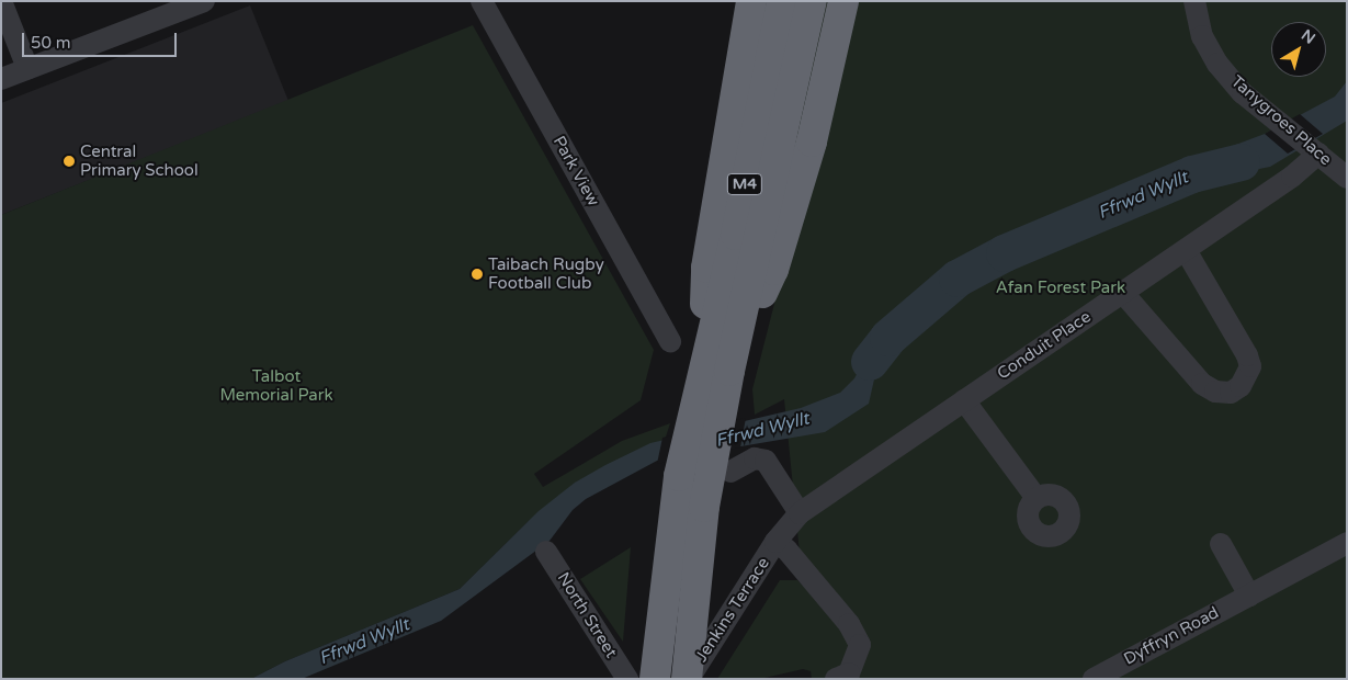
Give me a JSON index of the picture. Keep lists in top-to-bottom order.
{
  "streets": {
    "highway": ["M4"],
    "street": [
      "Tanygroes Place",
      "Park View",
      "Conduit Place",
      "Jenkins Terrace",
      "North Street",
      "Dyffryn Road"
    ]
  },
  "crossings": [
    ["Tanygroes Place", "Conduit Place"],
    ["M4", "Jenkins Terrace"],
    ["Conduit Place", "Jenkins Terrace"]
  ],
  "water": ["Ffrwd Wyllt"],
  "parks": ["Afan Forest Park", "Talbot Memorial Park"],
  "places": ["Central Primary School", "Taibach Rugby Football Club"],
  "scale_bar": "50 m",
  "north": "top right"
}
